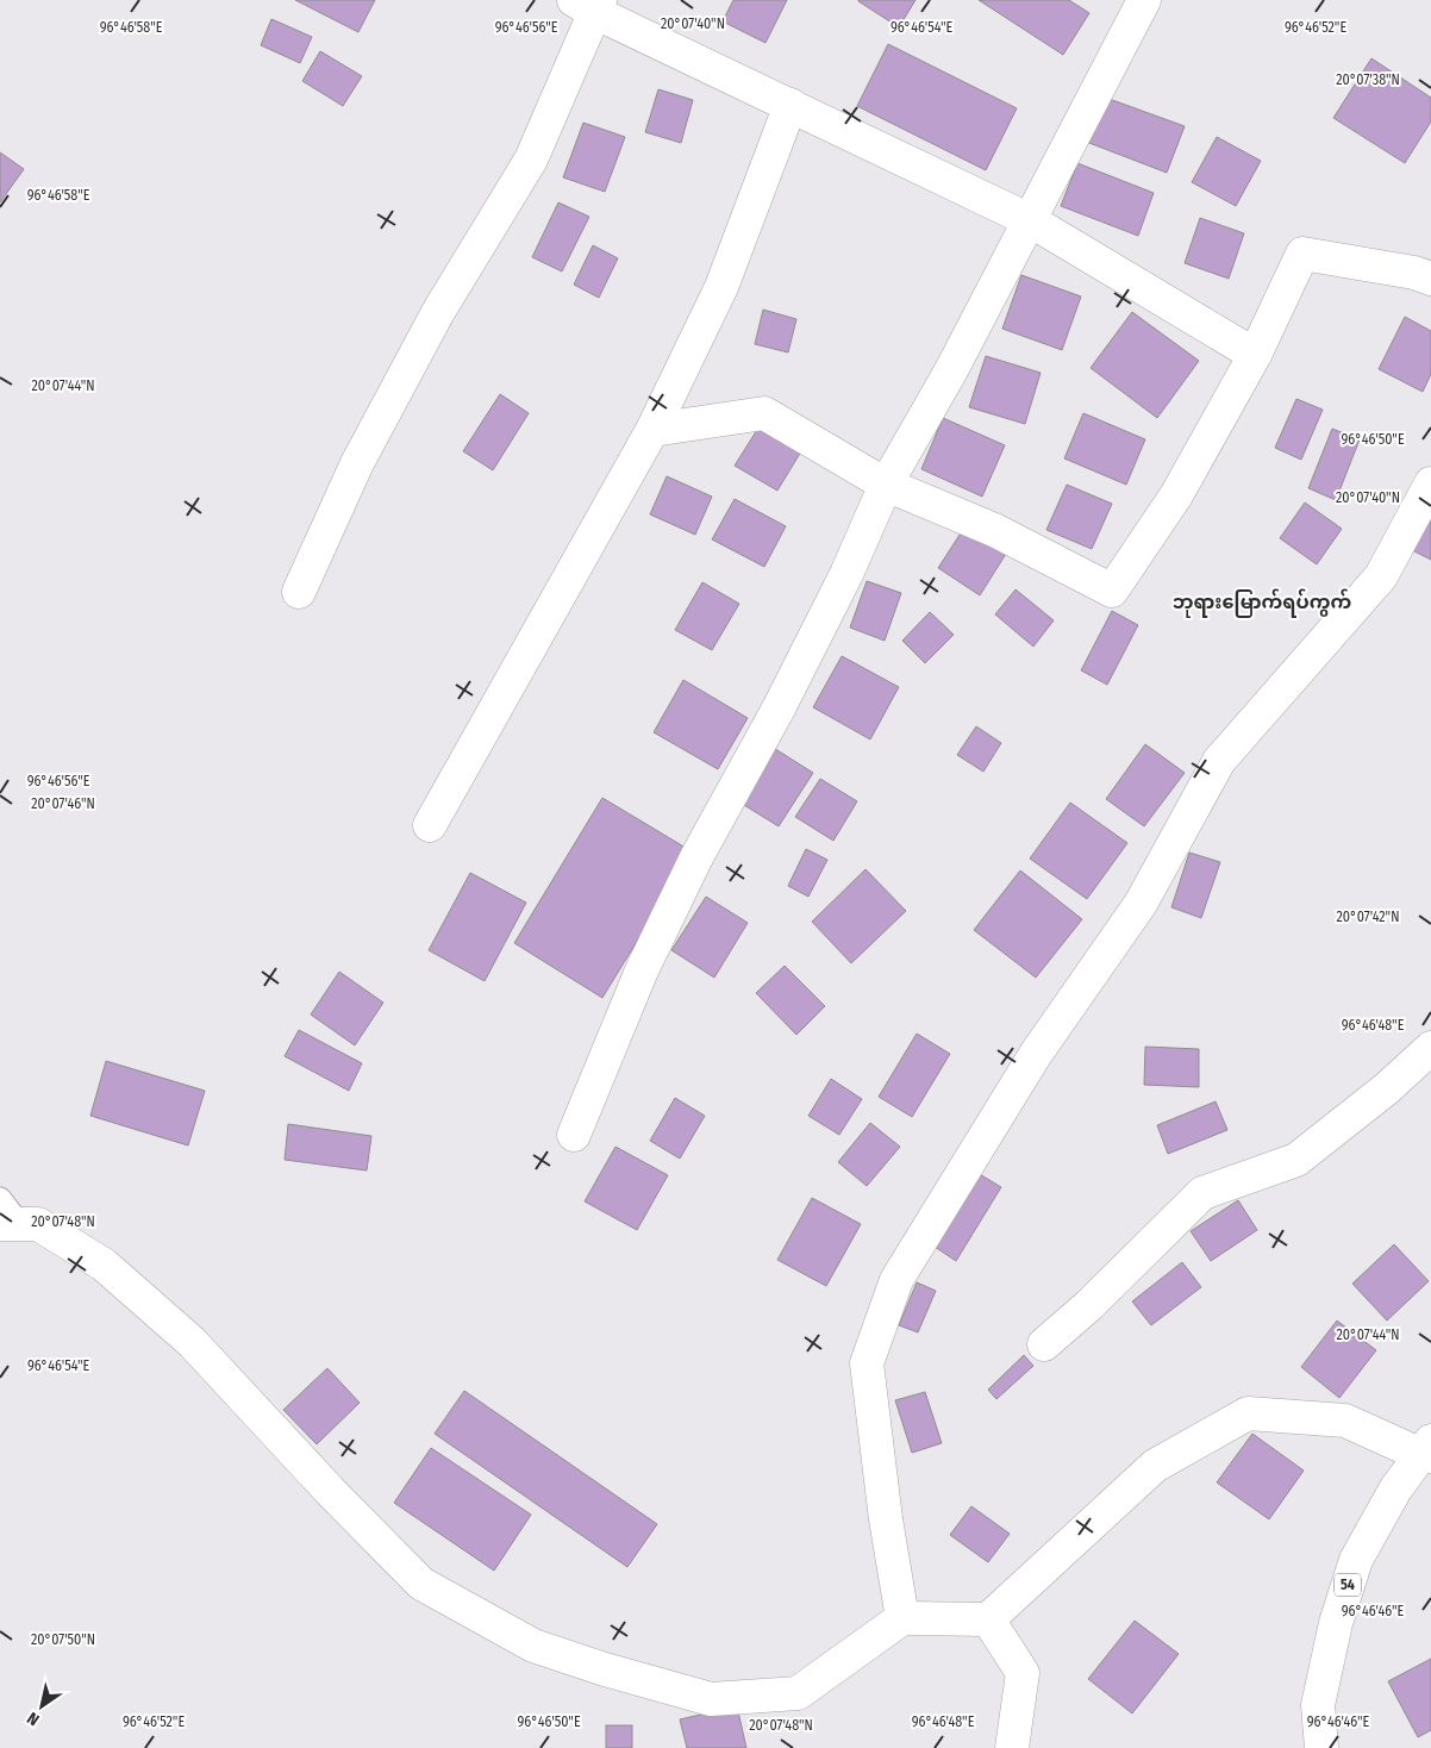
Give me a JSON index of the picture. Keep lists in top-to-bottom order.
{
  "streets": {
    "street": ["54"]
  },
  "districts": ["ဘုရားမြောက်ရပ်ကွက်"],
  "north": "bottom left",
  "coordinates": [
    "20°07'40\"N",
    "96°46'58\"E",
    "96°46'56\"E",
    "96°46'54\"E",
    "96°46'52\"E",
    "20°07'38\"N",
    "20°07'44\"N",
    "96°46'50\"E",
    "20°07'46\"N",
    "20°07'42\"N",
    "96°46'48\"E",
    "20°07'48\"N",
    "96°46'46\"E",
    "20°07'50\"N"
  ]
}
